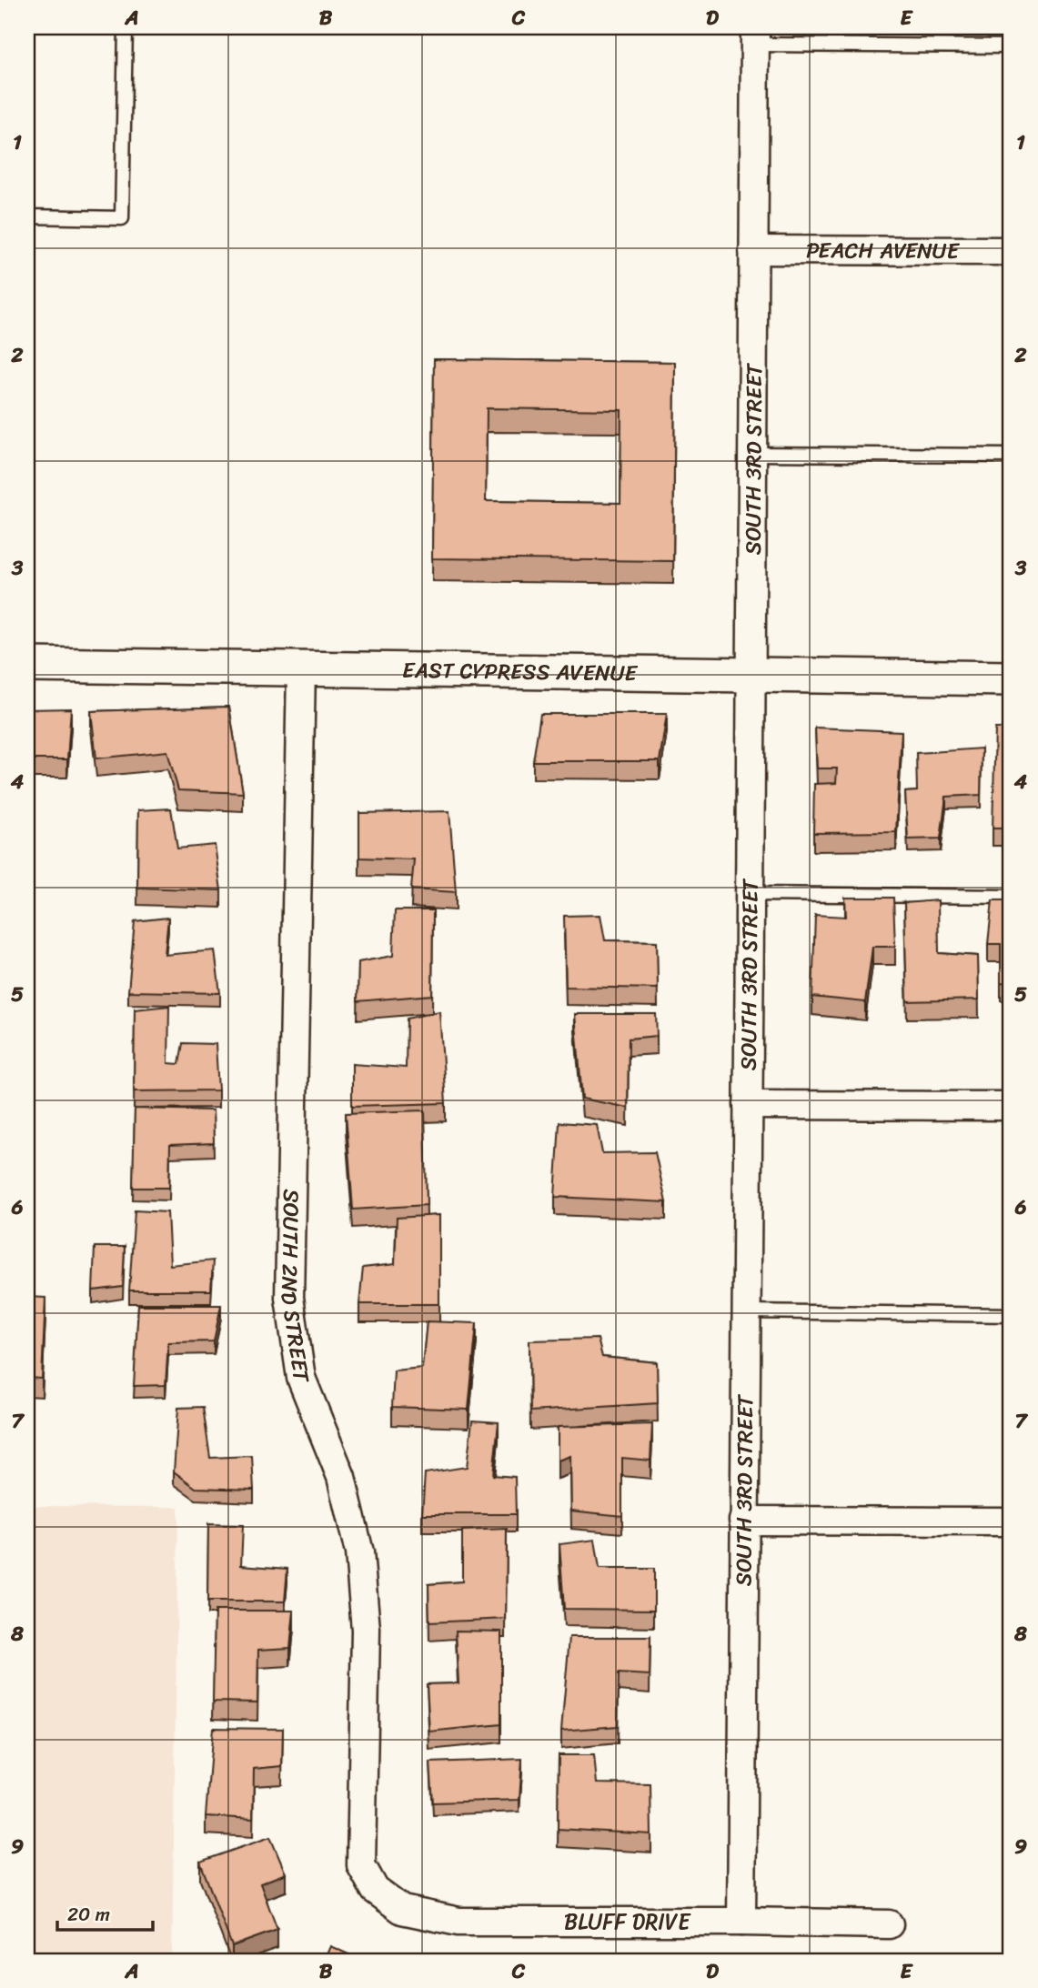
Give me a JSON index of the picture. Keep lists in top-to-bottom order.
{
  "streets": {
    "street": [
      "PEACH AVENUE",
      "SOUTH 3RD STREET",
      "EAST CYPRESS AVENUE",
      "SOUTH 2ND STREET",
      "BLUFF DRIVE"
    ]
  },
  "crossings": [
    ["PEACH AVENUE", "SOUTH 3RD STREET"],
    ["SOUTH 3RD STREET", "EAST CYPRESS AVENUE"],
    ["SOUTH 3RD STREET", "BLUFF DRIVE"],
    ["EAST CYPRESS AVENUE", "SOUTH 2ND STREET"],
    ["SOUTH 2ND STREET", "BLUFF DRIVE"]
  ],
  "scale_bar": "20 m",
  "grid": {
    "columns": [
      "A",
      "B",
      "C",
      "D",
      "E"
    ],
    "rows": [
      "1",
      "2",
      "3",
      "4",
      "5",
      "6",
      "7",
      "8",
      "9"
    ]
  }
}
